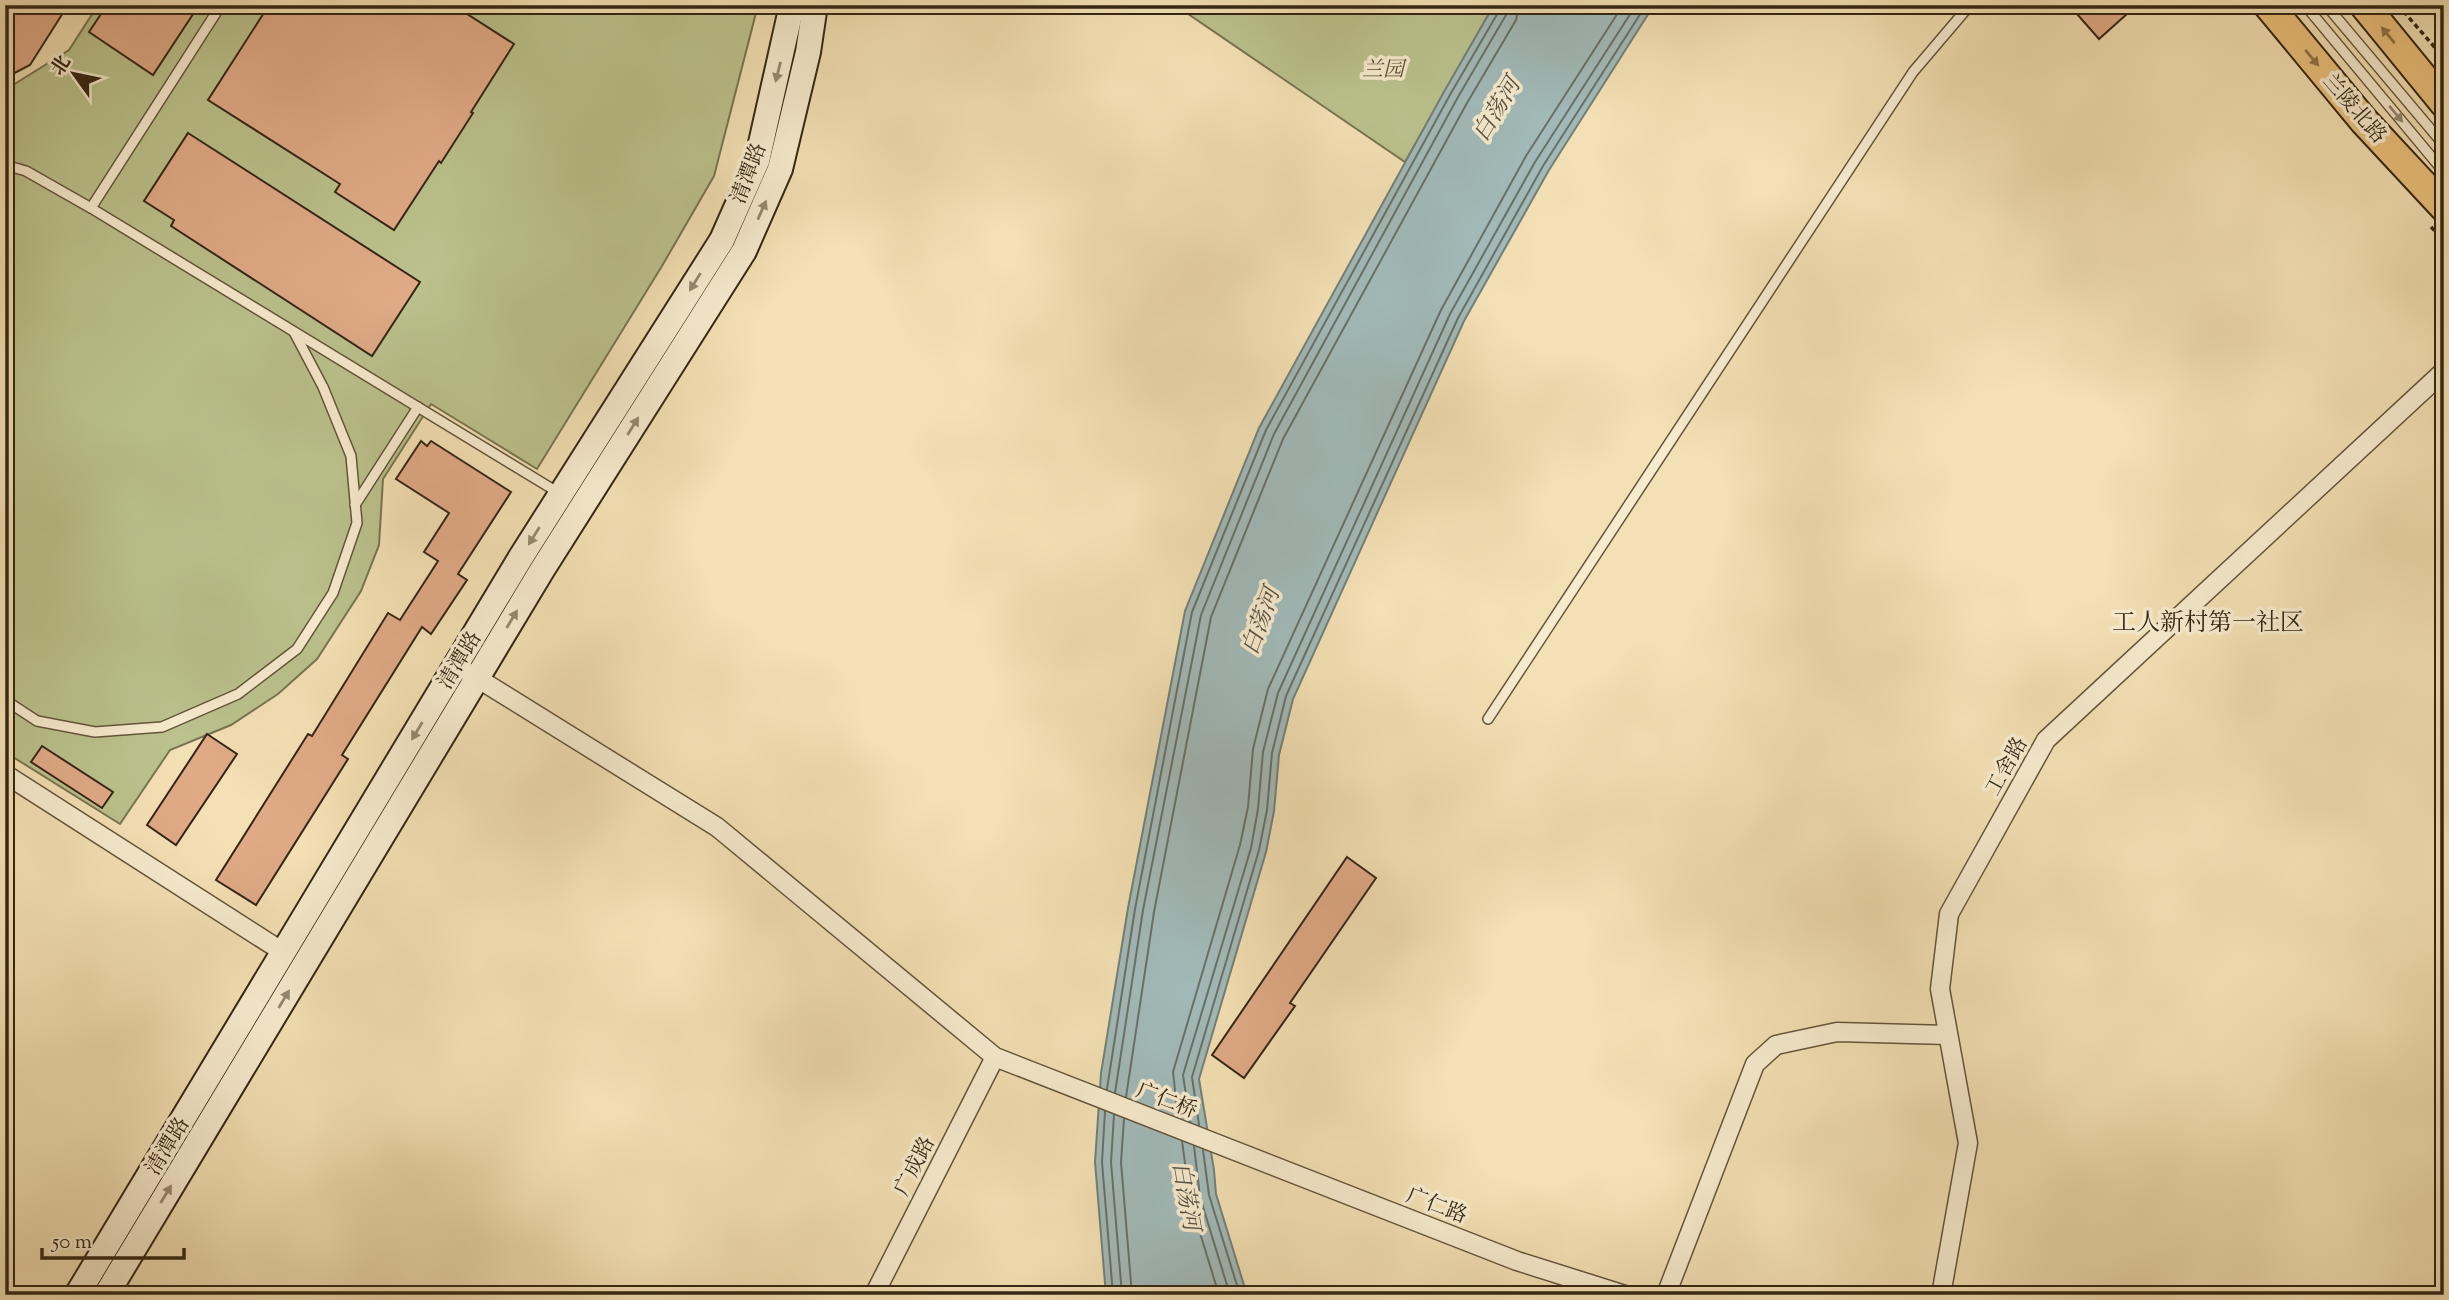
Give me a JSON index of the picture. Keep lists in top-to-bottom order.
{
  "streets": {
    "main road": ["兰陵北路", "清潭路"],
    "street": [
      "工舍路",
      "广仁桥",
      "广成路",
      "广仁路"
    ]
  },
  "crossings": [
    ["清潭路", "广仁桥"],
    ["广仁桥", "广成路"],
    ["广仁桥", "广仁路"]
  ],
  "districts": ["工人新村第一社区"],
  "water": ["白荡河"],
  "parks": ["兰园"],
  "scale_bar": "50 m",
  "north": "top left"
}
